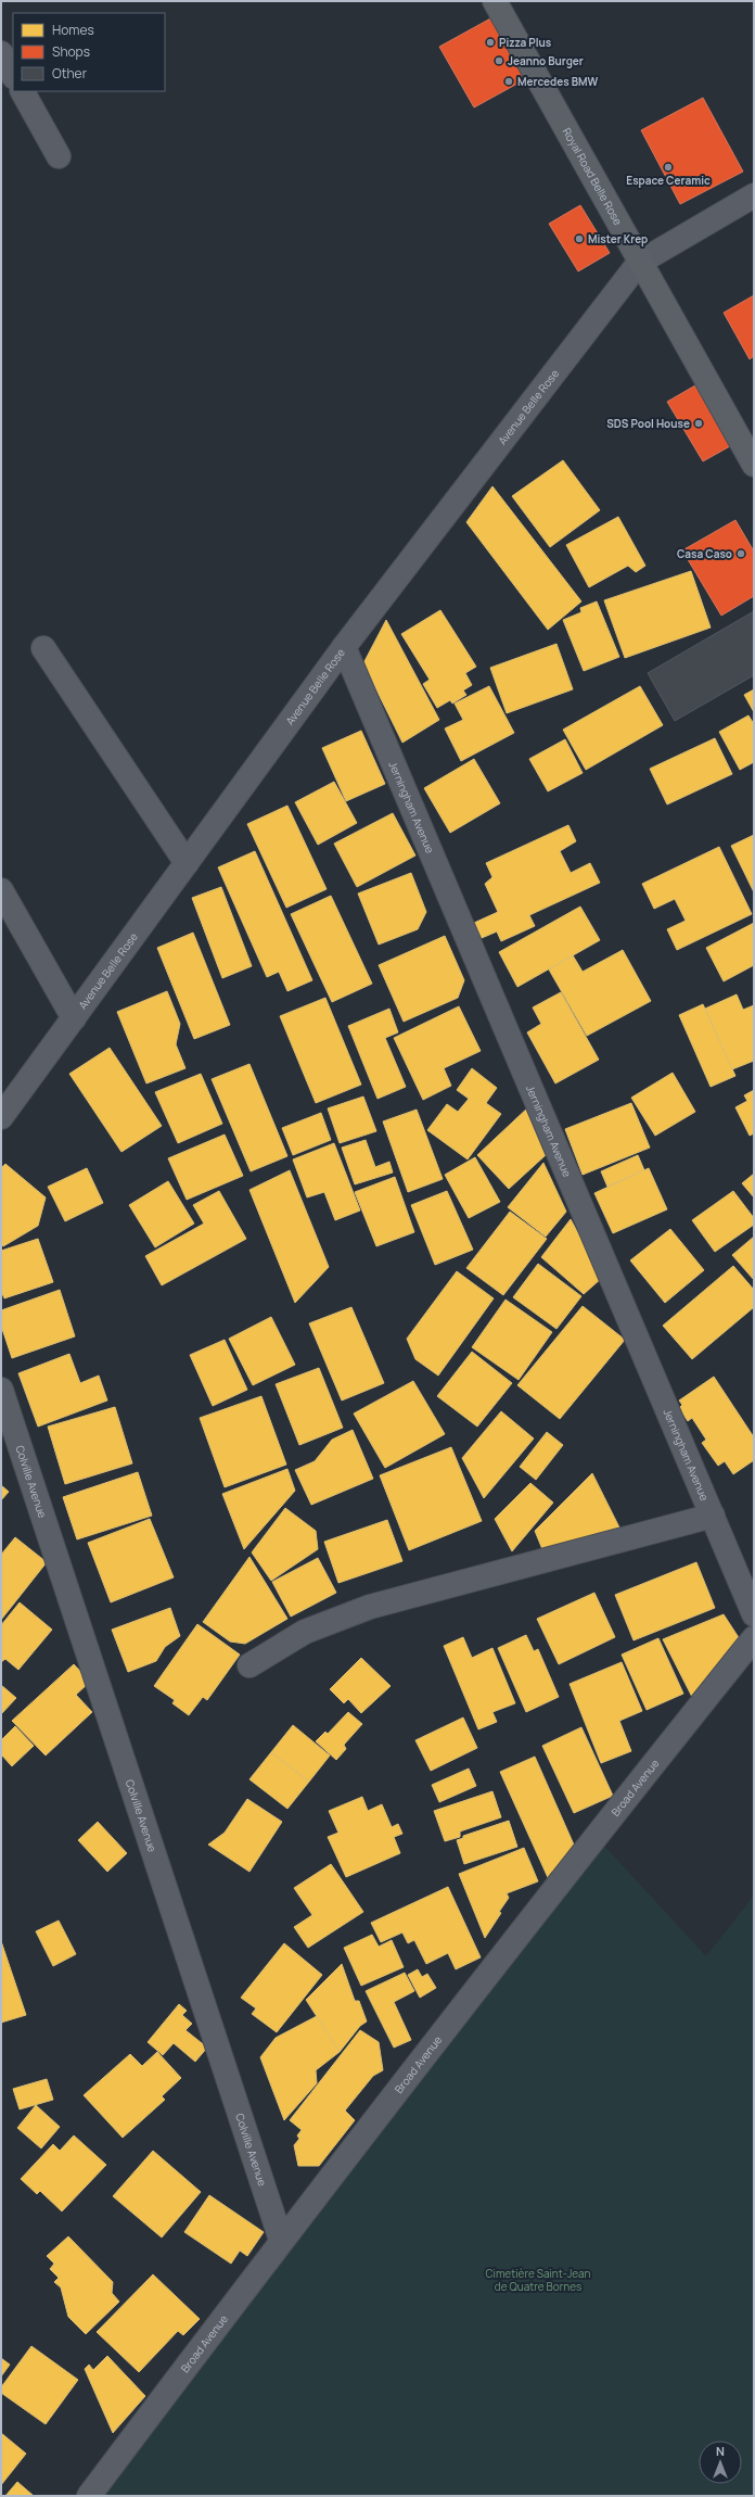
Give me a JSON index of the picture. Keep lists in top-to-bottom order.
{
  "streets": {
    "main road": ["Royal Road Belle Rose"],
    "street": [
      "Avenue Belle Rose",
      "Jerningham Avenue",
      "Colville Avenue",
      "Broad Avenue"
    ]
  },
  "crossings": [
    ["Royal Road Belle Rose", "Avenue Belle Rose"],
    ["Avenue Belle Rose", "Jerningham Avenue"],
    ["Colville Avenue", "Broad Avenue"]
  ],
  "parks": ["Cimetière Saint-Jean de Quatre Bornes"],
  "places": [
    "Pizza Plus",
    "Jeanno Burger",
    "Mercedes BMW",
    "Espace Ceramic",
    "Mister Krep",
    "SDS Pool House",
    "Casa Caso"
  ],
  "legend": ["Homes", "Shops", "Other"],
  "north": "top"
}
